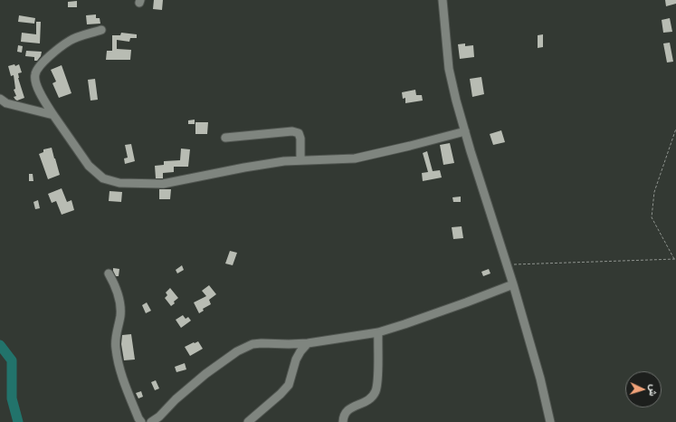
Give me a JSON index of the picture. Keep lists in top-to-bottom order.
{
  "north": "right"
}
